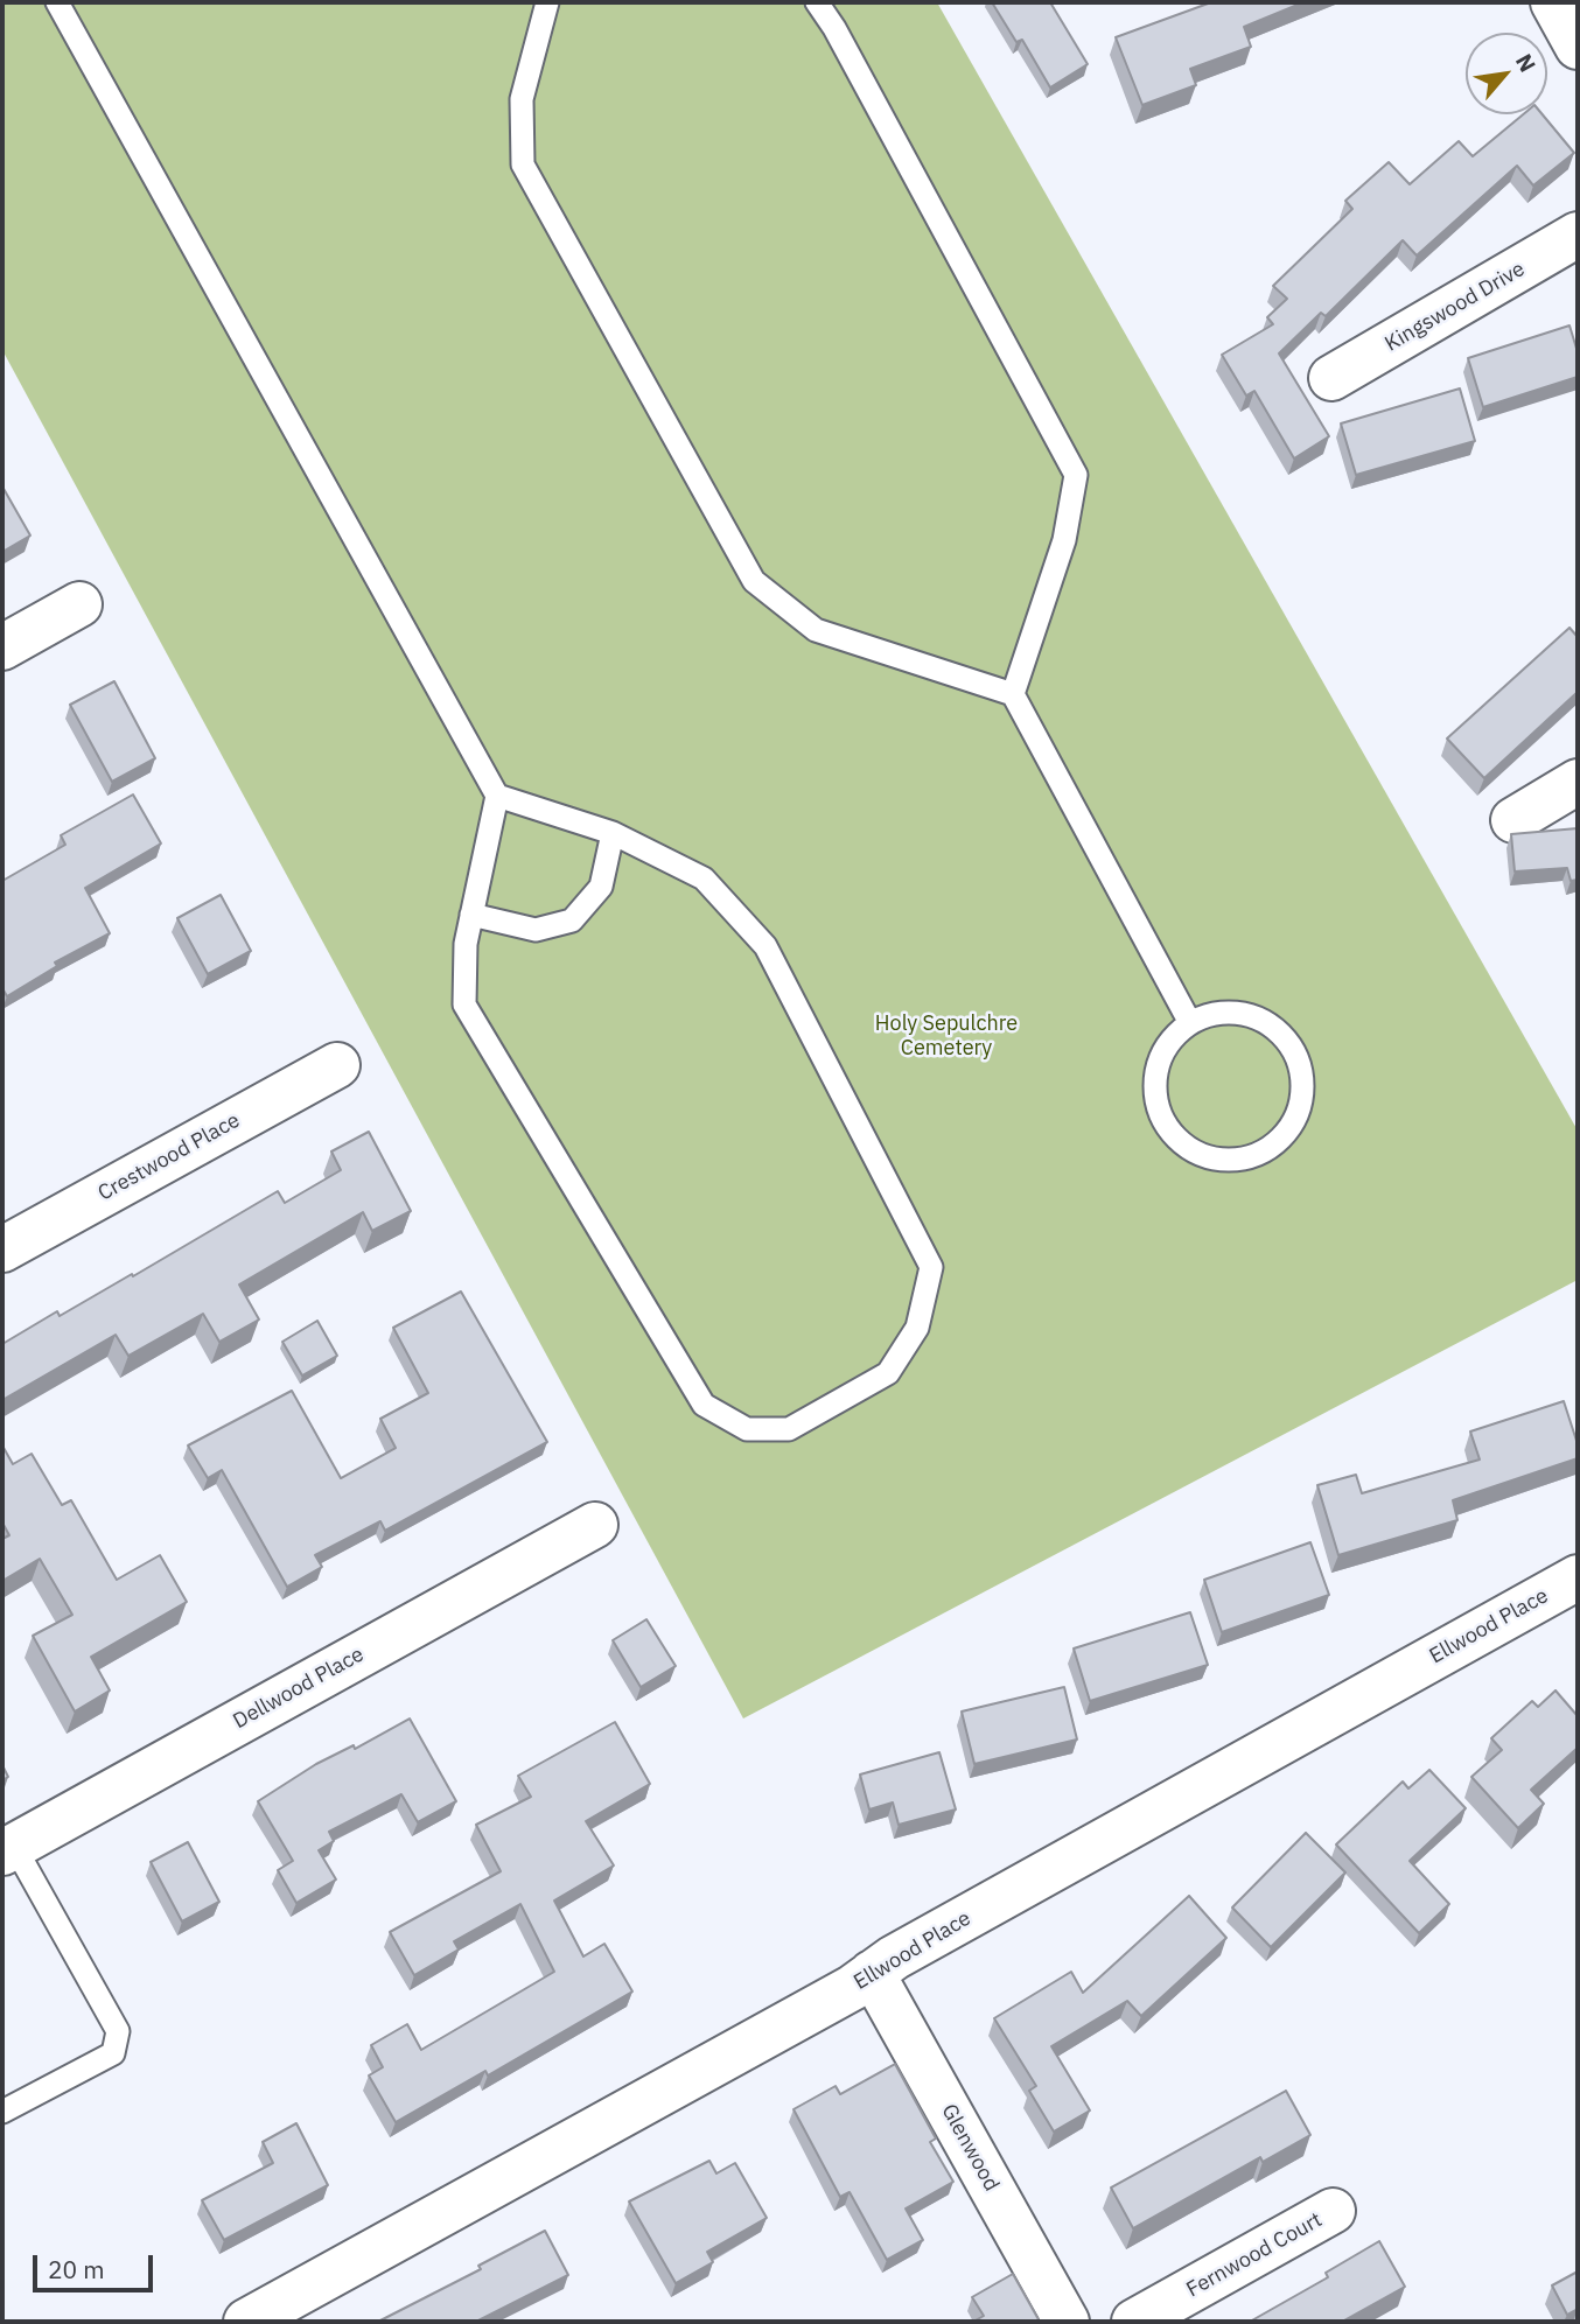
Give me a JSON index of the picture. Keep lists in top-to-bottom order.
{
  "streets": {
    "street": [
      "Kingswood Drive",
      "Crestwood Place",
      "Ellwood Place",
      "Dellwood Place",
      "Glenwood",
      "Fernwood Court"
    ]
  },
  "crossings": [
    ["Ellwood Place", "Glenwood"]
  ],
  "parks": ["Holy Sepulchre Cemetery"],
  "scale_bar": "20 m",
  "north": "top right"
}
